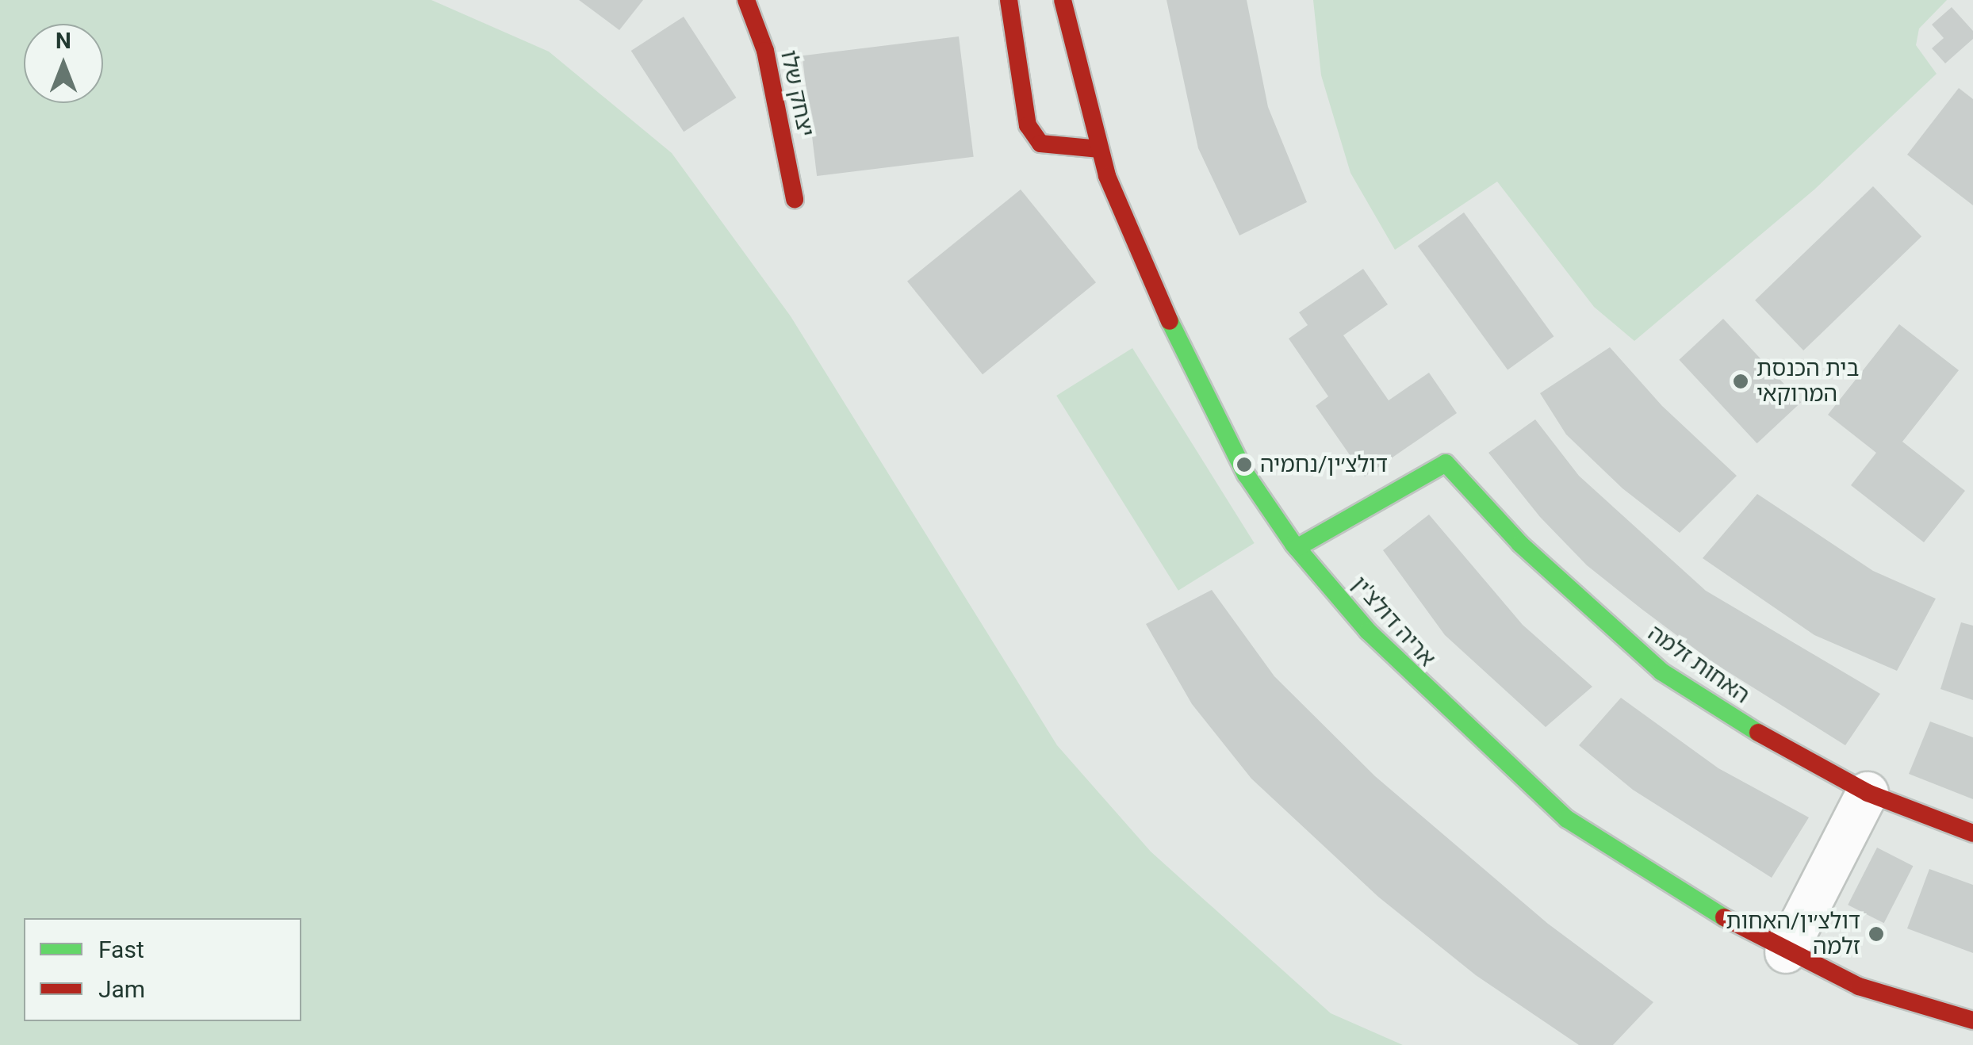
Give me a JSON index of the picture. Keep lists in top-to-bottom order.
{
  "streets": {
    "street": ["יצחק שלו", "אריה דולצ'ין", "האחות זלמה"]
  },
  "crossings": [
    ["אריה דולצ'ין", "האחות זלמה"]
  ],
  "places": ["בית הכנסת המרוקאי", "דולצ׳ין/נחמיה", "דולצ׳ין/האחות זלמה"],
  "legend": ["Fast", "Jam"],
  "north": "top"
}
